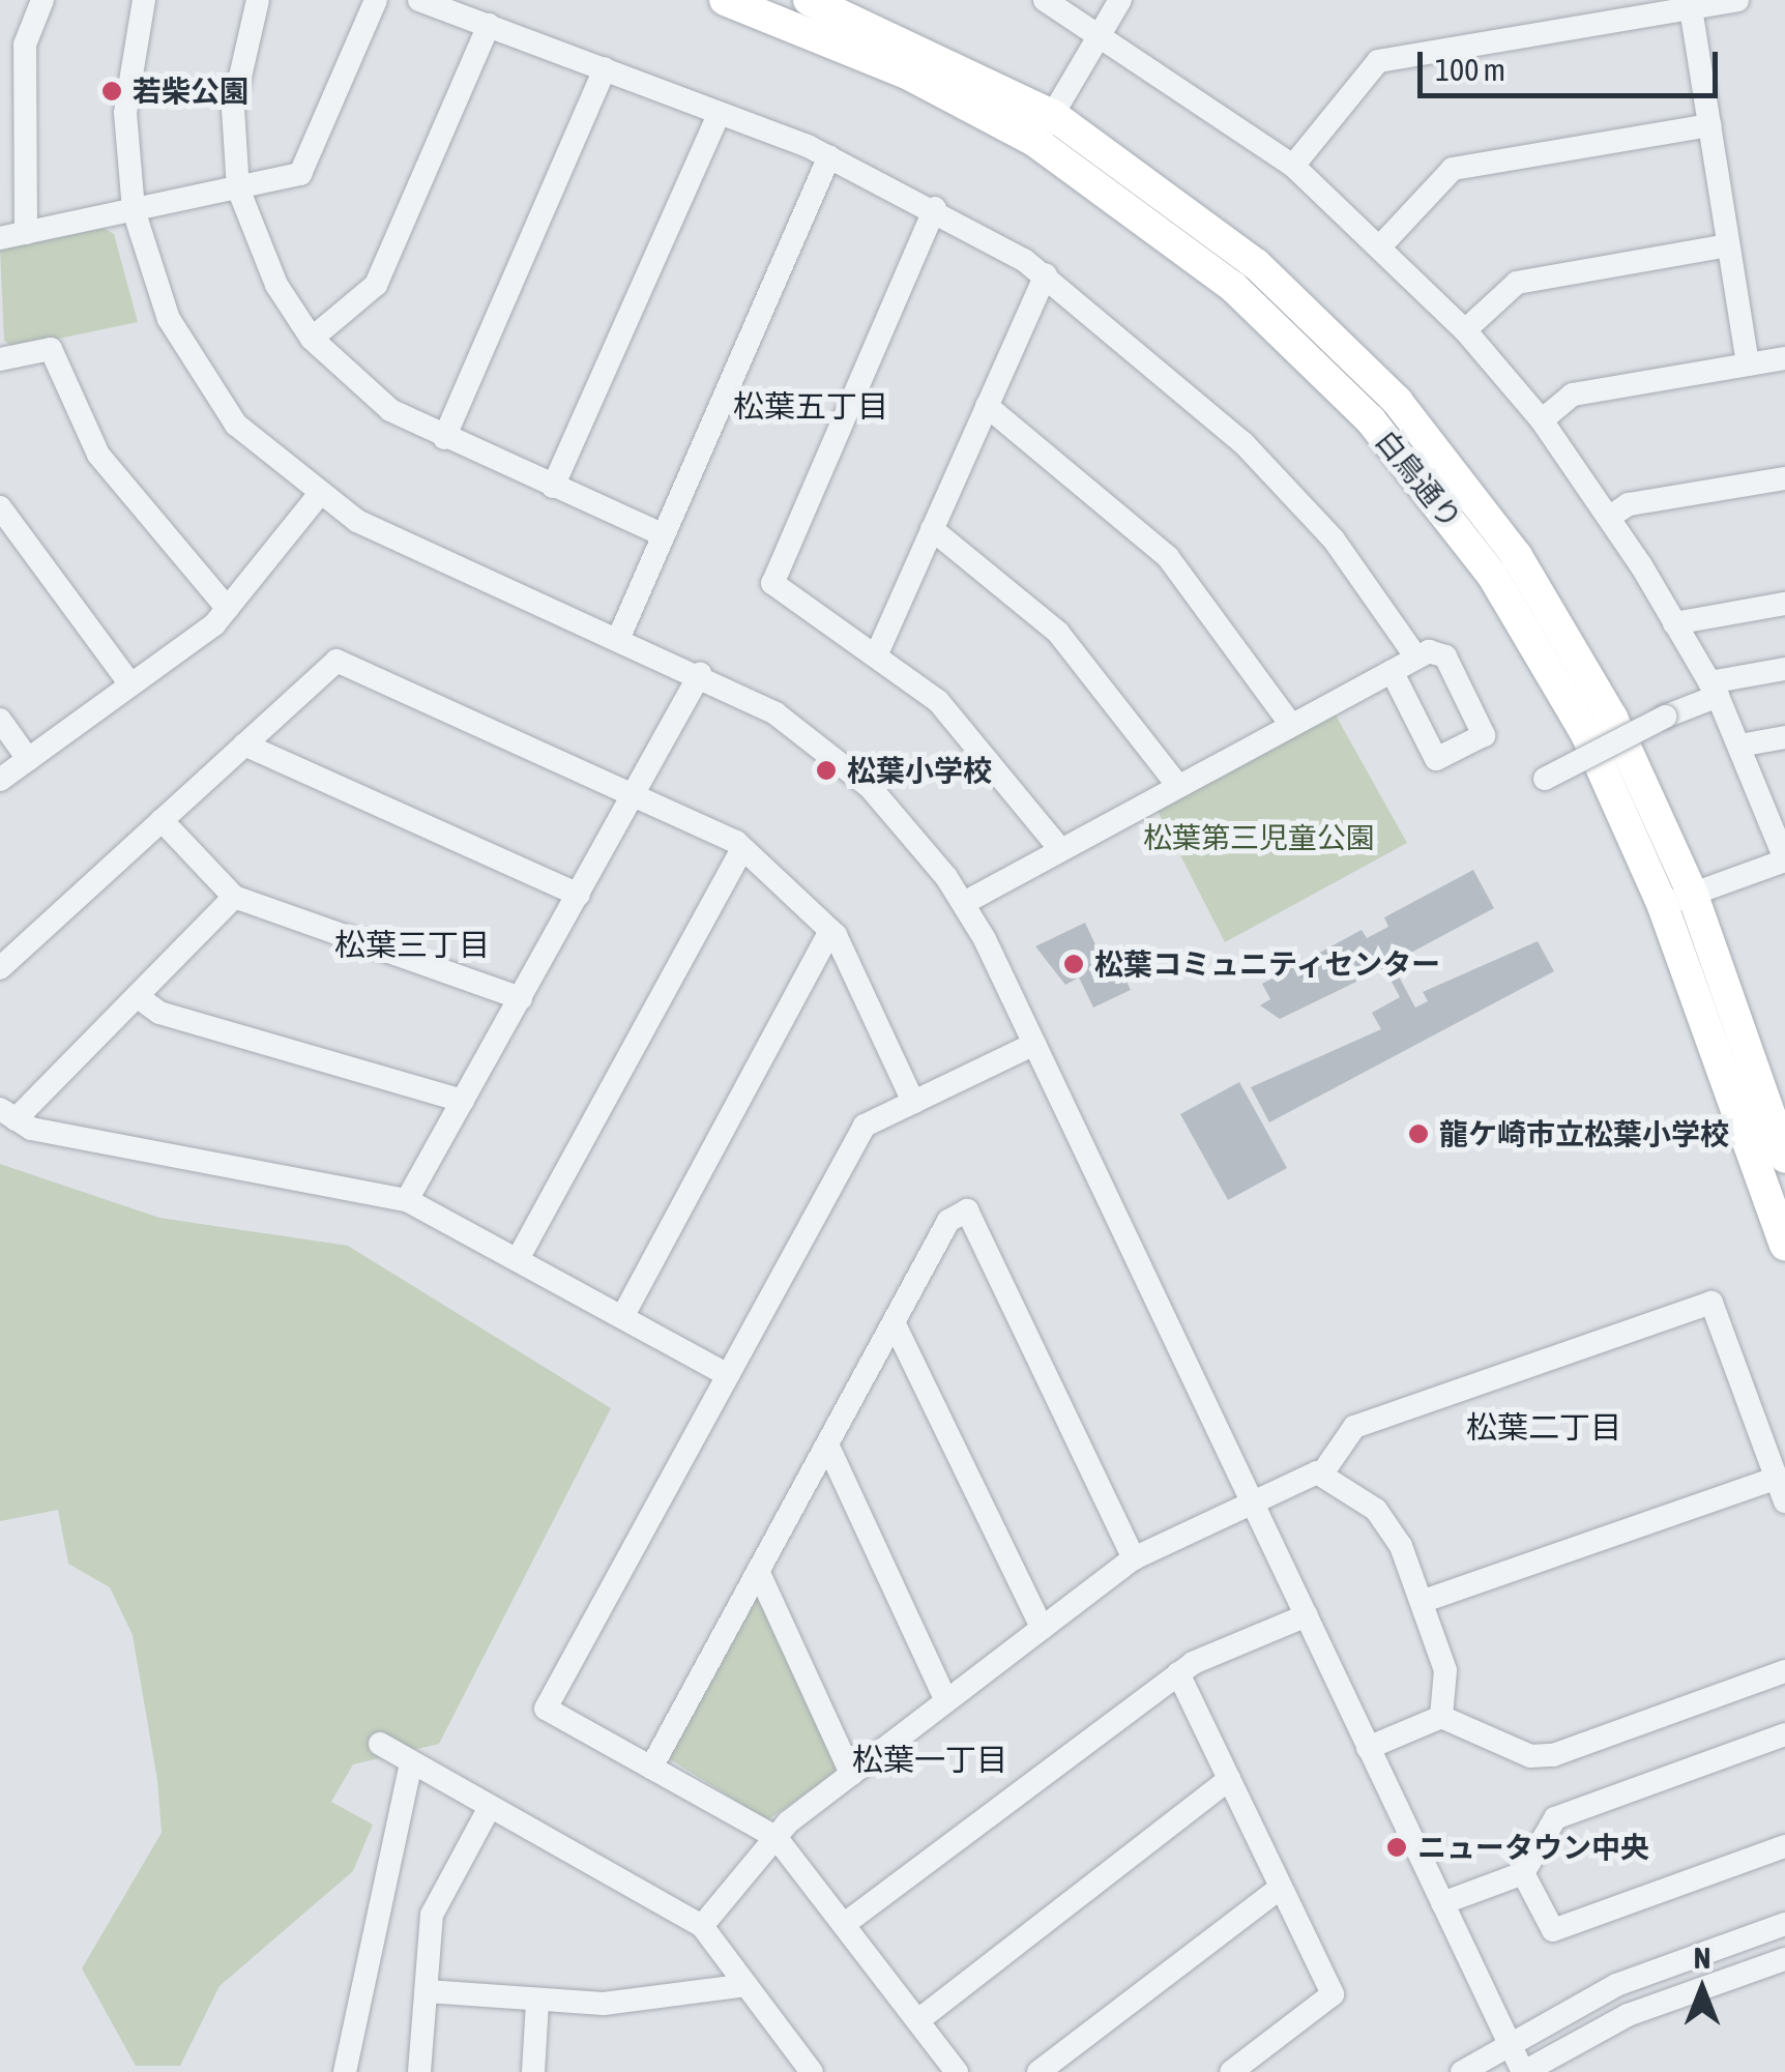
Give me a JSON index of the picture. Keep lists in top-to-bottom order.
{
  "streets": {
    "main road": ["白鳥通り"]
  },
  "districts": [
    "松葉五丁目",
    "松葉三丁目",
    "松葉二丁目",
    "松葉一丁目"
  ],
  "parks": ["松葉第三児童公園"],
  "places": [
    "若柴公園",
    "松葉小学校",
    "松葉コミュニティセンター",
    "龍ケ崎市立松葉小学校",
    "ニュータウン中央"
  ],
  "scale_bar": "100 m",
  "north": "top"
}
